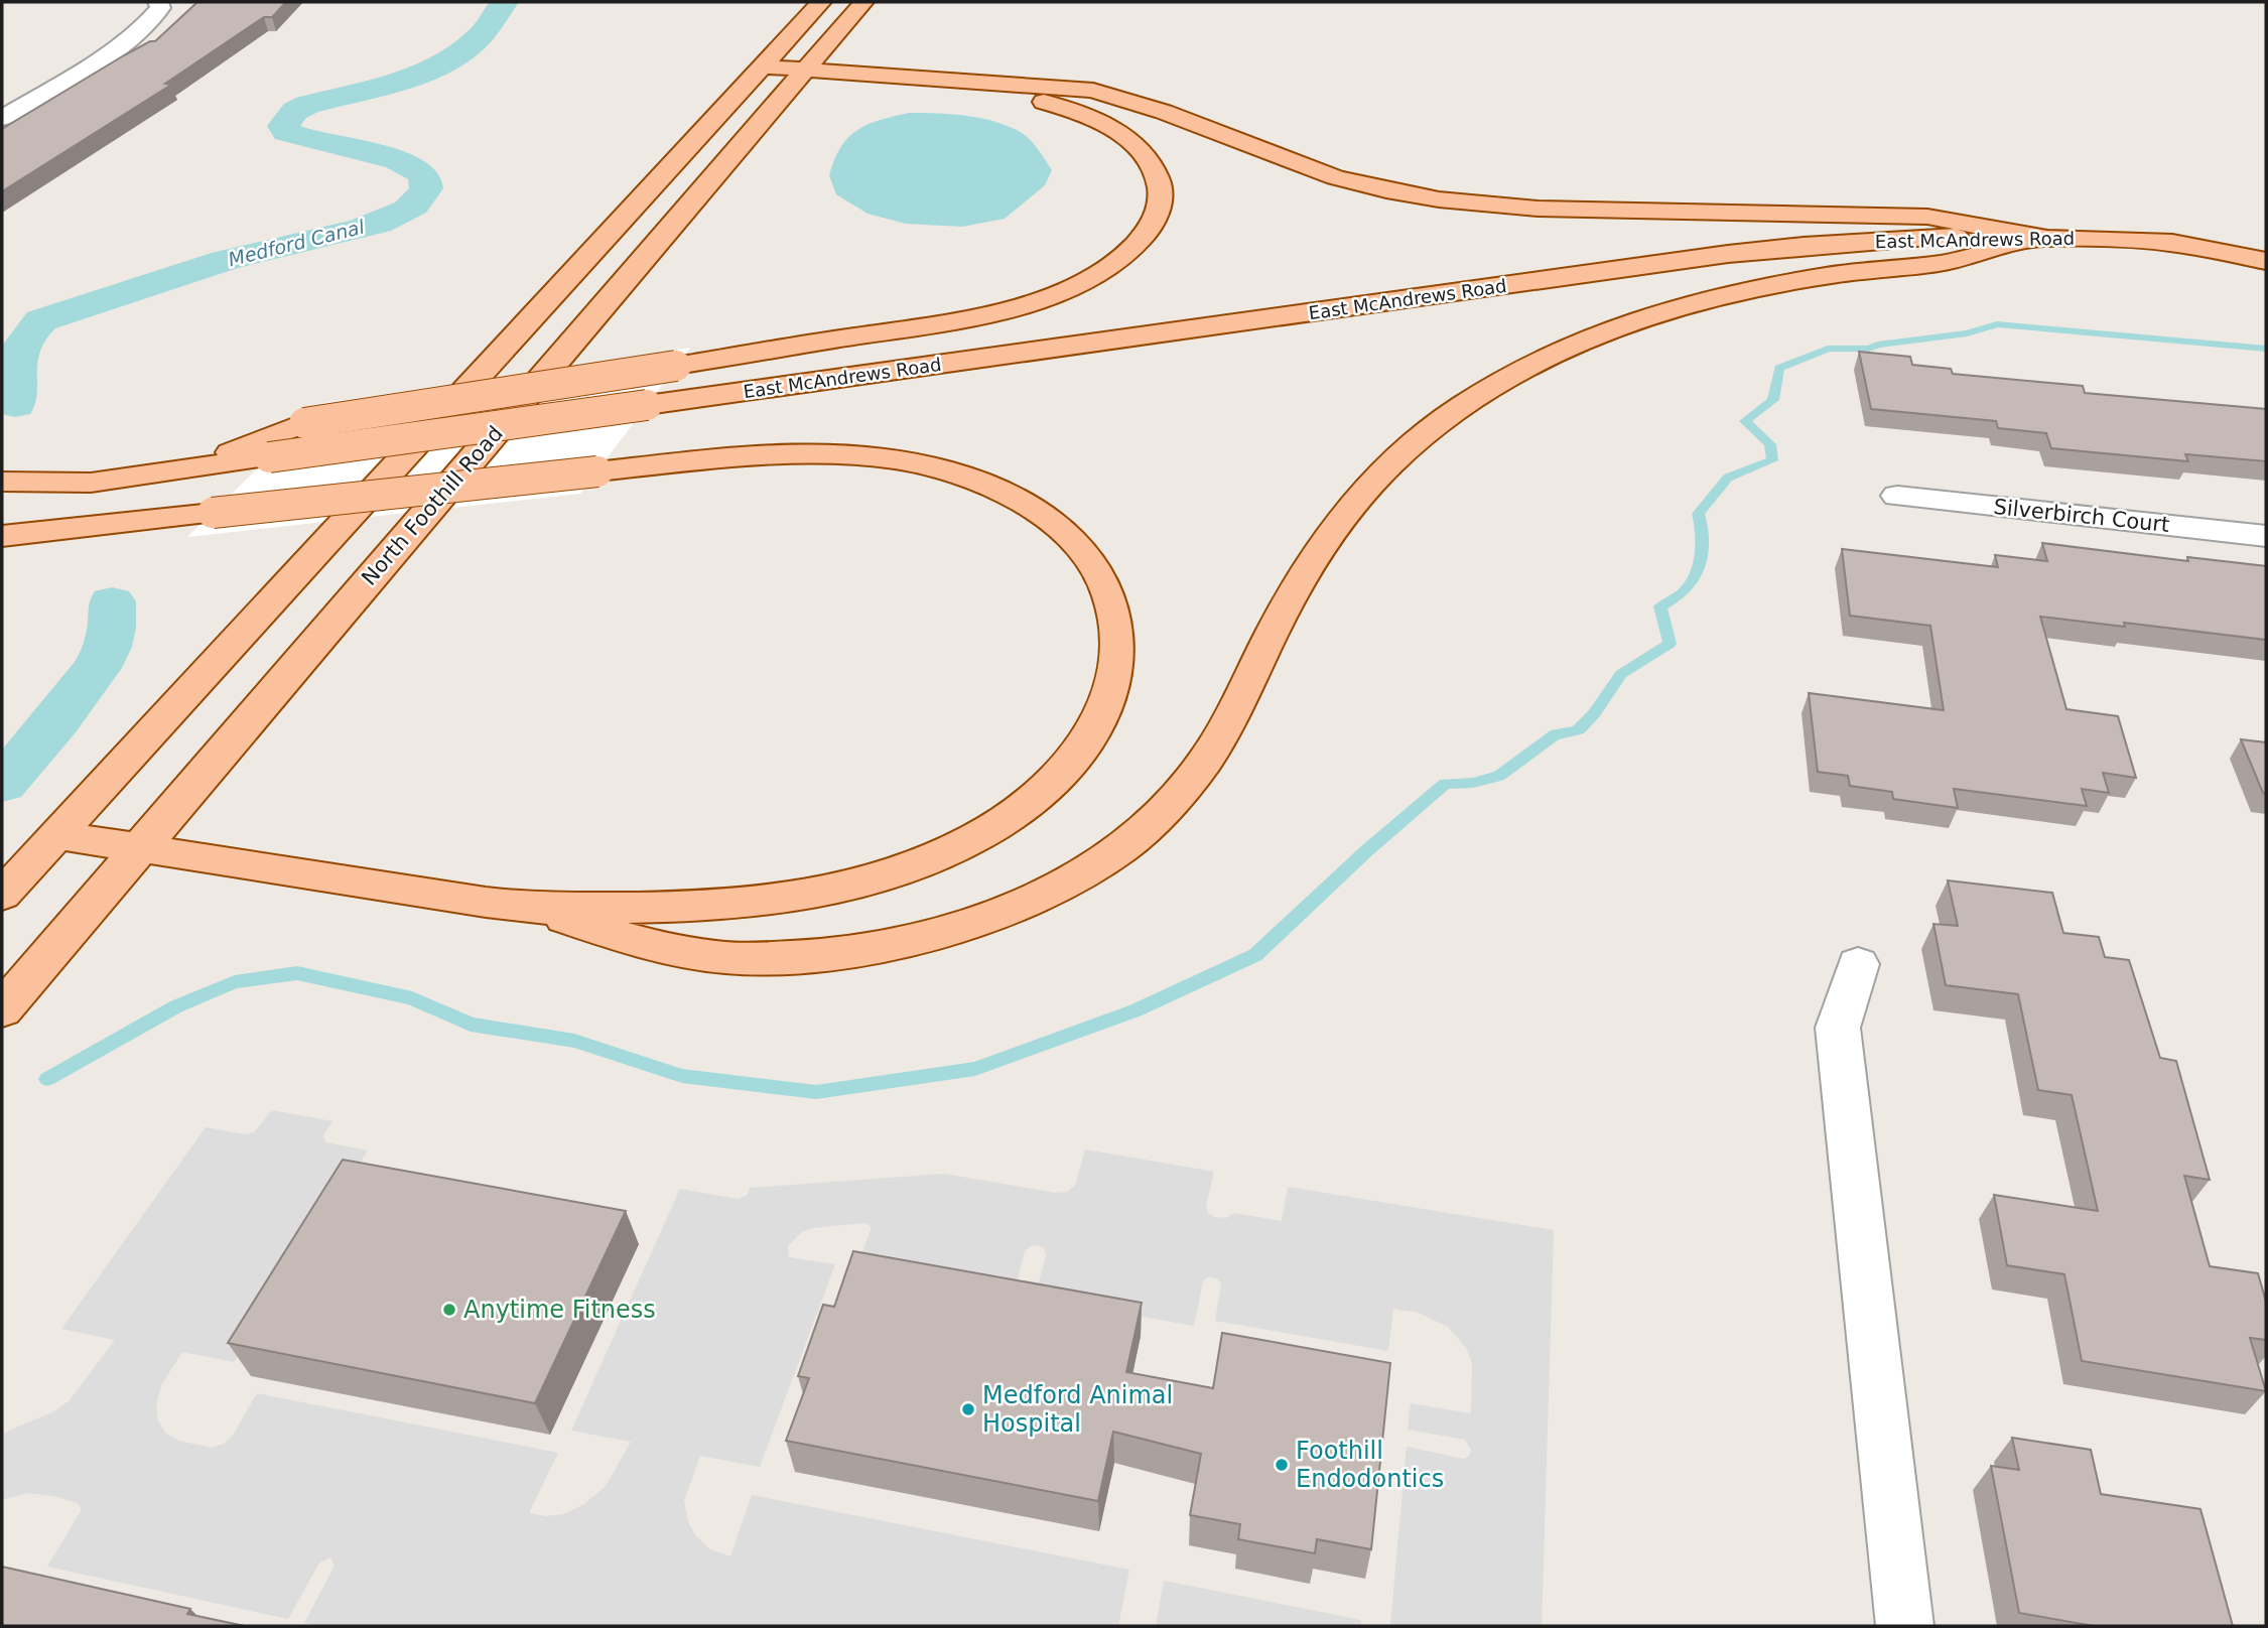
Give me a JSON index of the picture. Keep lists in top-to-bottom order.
{
  "streets": {
    "main road": ["East McAndrews Road", "North Foothill Road"],
    "street": ["Silverbirch Court"]
  },
  "water": ["Medford Canal"],
  "places": ["Anytime Fitness", "Medford Animal Hospital", "Foothill Endodontics"]
}
